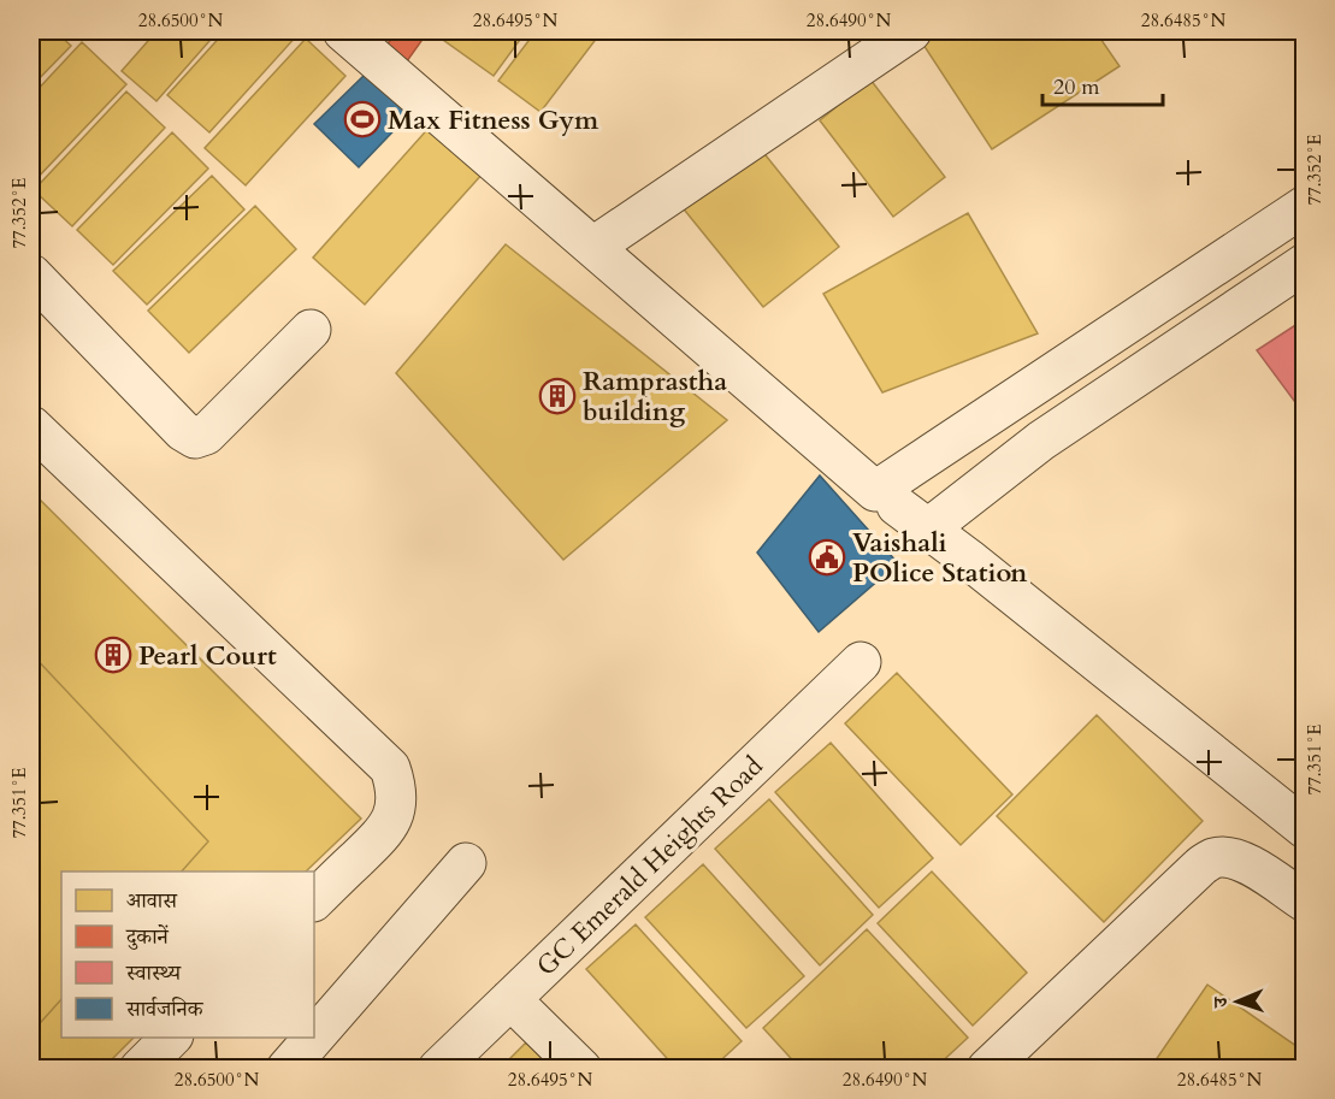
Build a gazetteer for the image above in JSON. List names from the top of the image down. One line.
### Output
{"streets":{"street":["GC Emerald Heights Road"]},"places":{"sports":["Max Fitness Gym"],"building":["Ramprastha building","Pearl Court"],"public building":["Vaishali POlice Station"]},"legend":["आवास","दुकानें","स्वास्थ्य","सार्वजनिक"],"scale_bar":"20 m","north":"left","coordinates":["28.6500°N","28.6495°N","28.6490°N","28.6485°N","77.352°E","77.351°E"]}
